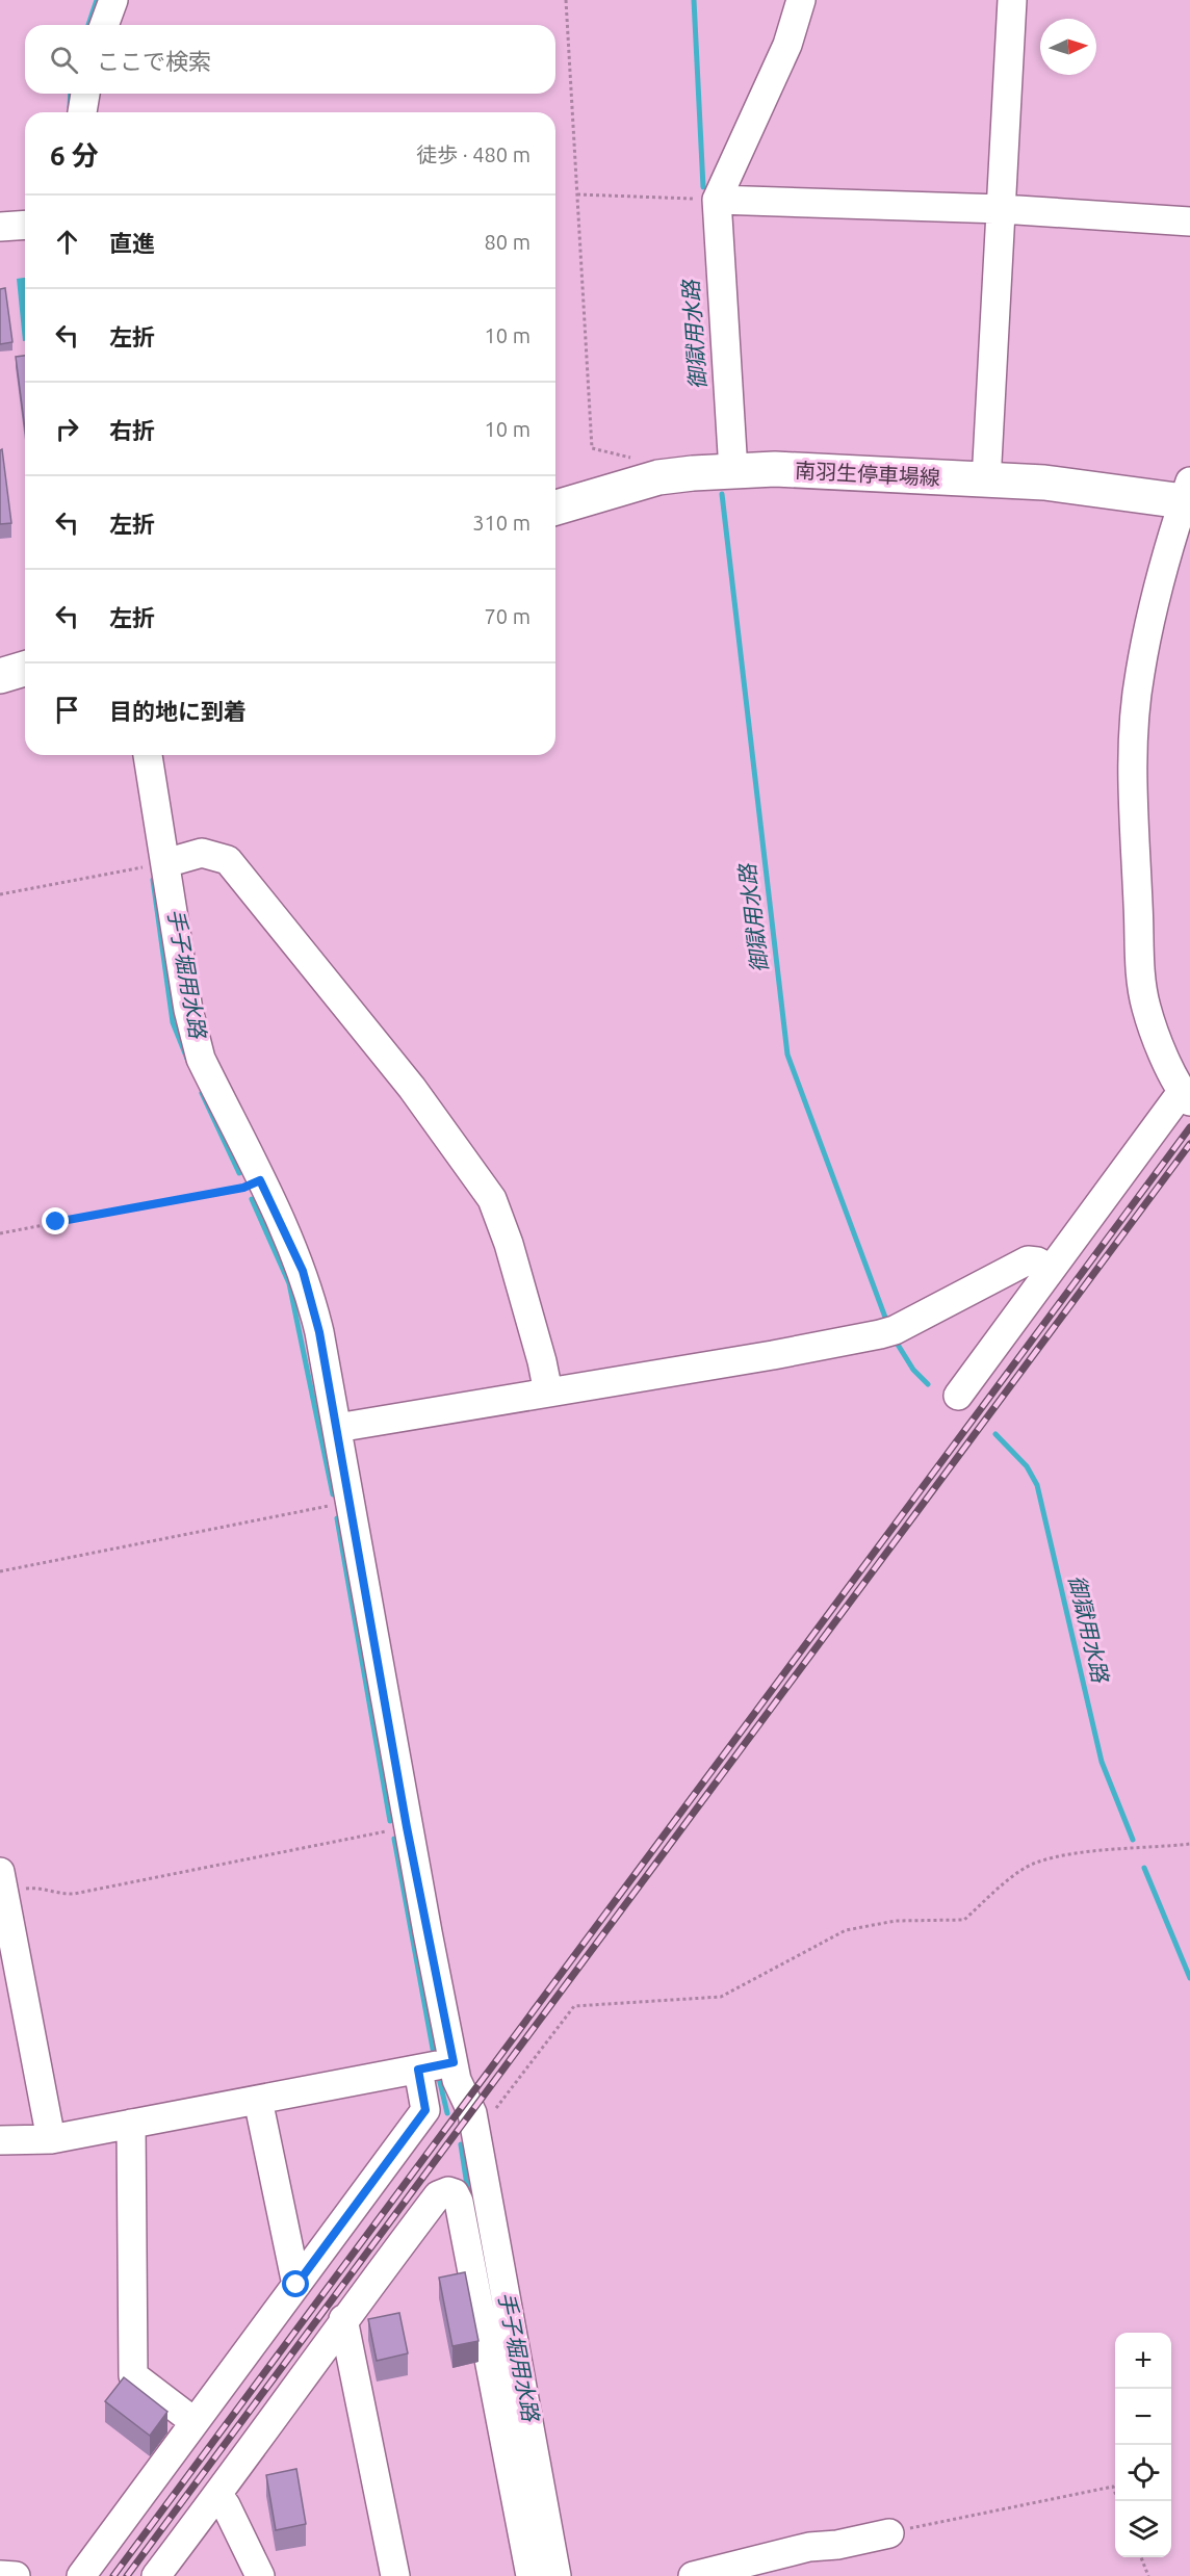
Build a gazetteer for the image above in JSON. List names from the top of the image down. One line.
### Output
{"streets":{"main road":["南羽生停車場線"]},"water":["御獄用水路","手子堀用水路"],"north":"right","page":{"search":"ここで検索","heading":["6 分","徒歩 · 480 m"],"list":[["直進","80 m"],["左折","10 m"],["右折","10 m"],["左折","310 m"],["左折","70 m"],"目的地に到着"],"map_buttons":["+","−"]}}
